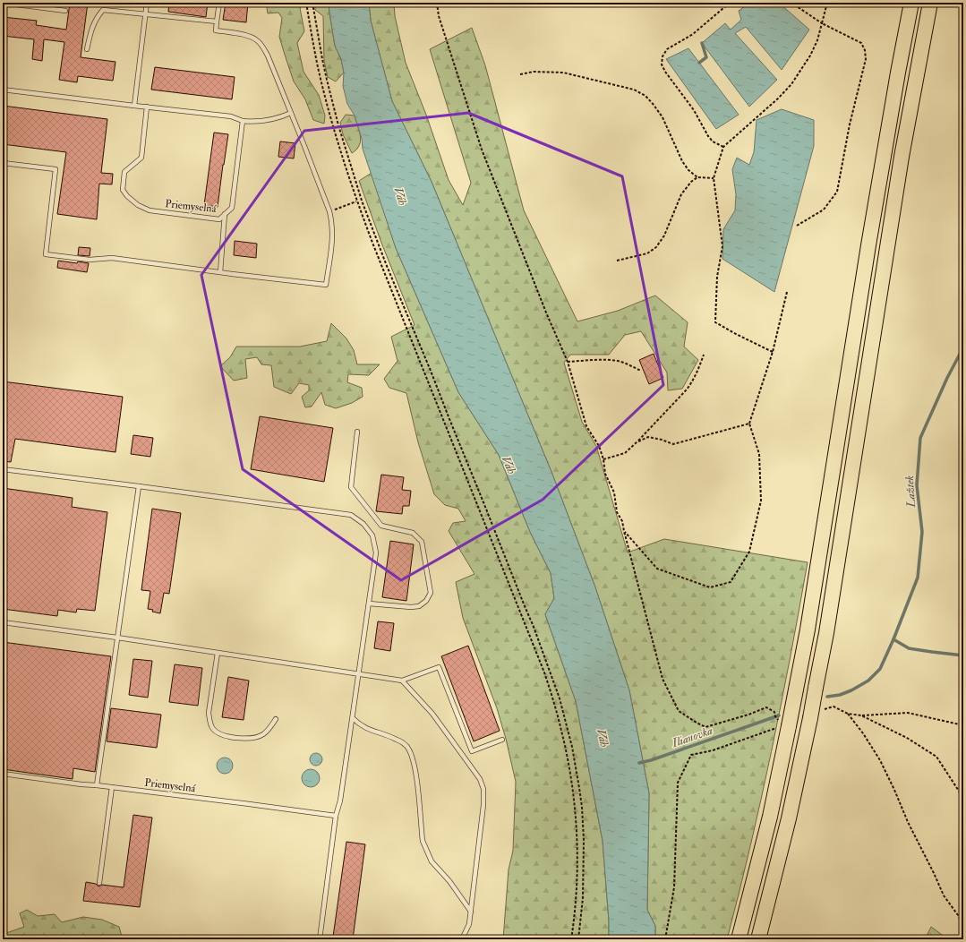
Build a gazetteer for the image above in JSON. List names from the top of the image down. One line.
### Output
{"streets":{"lane":["Priemyselná"]},"water":["Váh","Lažtek","Ilianovka"]}
